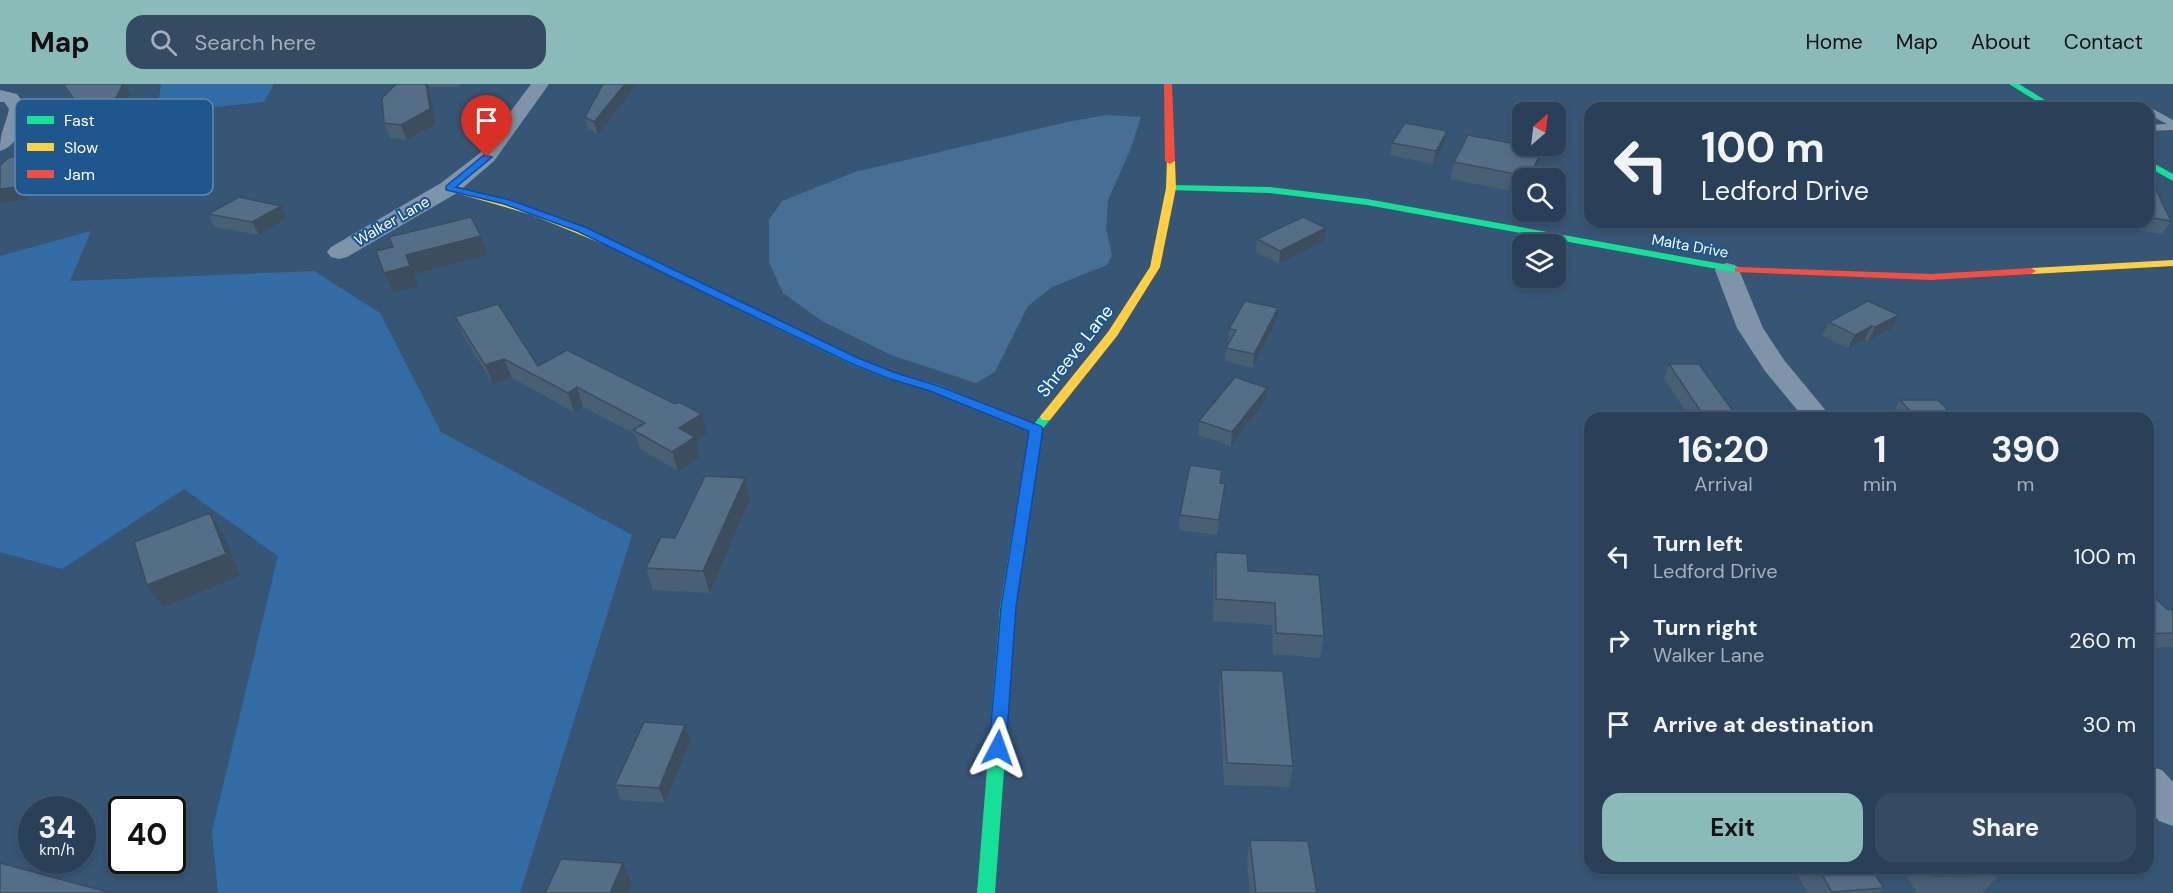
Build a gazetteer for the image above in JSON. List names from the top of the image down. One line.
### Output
{"streets":{"street":["Walker Lane","Malta Drive","Shreeve Lane"]},"crossings":[["Malta Drive","Shreeve Lane"]],"legend":["Fast","Slow","Jam"],"north":"top right","page":{"header":"Map","search":"Search here","nav":["Home","Map","About","Contact"],"turn":["100 m","Ledford Drive"],"eta":["16:20","Arrival","1","min","390","m"],"list":[{"name":"Turn left","note":"Ledford Drive","value":"100 m"},{"name":"Turn right","note":"Walker Lane","value":"260 m"},{"name":"Arrive at destination","value":"30 m"}],"buttons":["Exit","Share"],"speed":"34 km/h","limit":"40"}}
